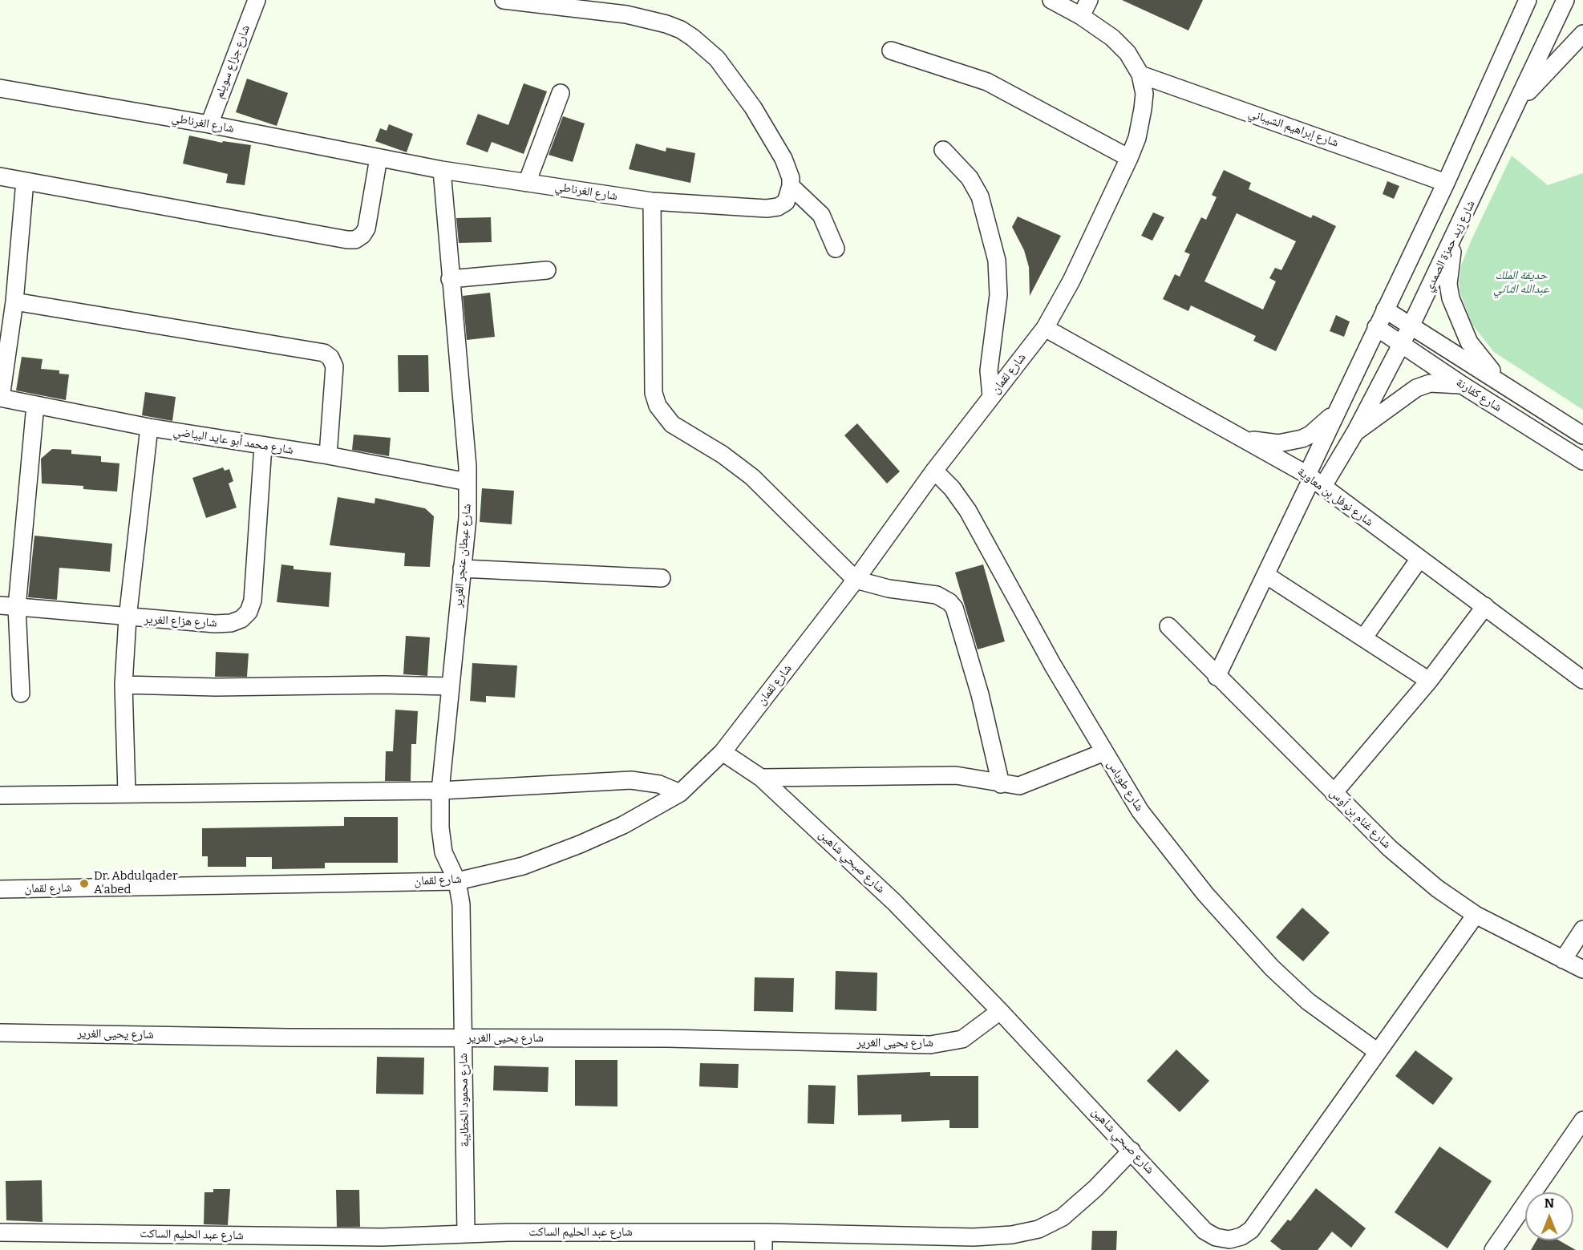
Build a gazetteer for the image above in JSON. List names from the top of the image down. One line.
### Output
{"streets":{"street":["شارع جزاع سويلم","شارع الغرناطي","شارع إبراهيم الشيباني","شارع زيد حمزة الصمدي","شارع لقمان","شارع كفارنة","شارع محمد أبو عايد البياضي","شارع نوفل بن معاوية","شارع عبطان عنجر الغرير","شارع هزاع الغرير","شارع طوباس","شارع غنام بن أوس","شارع صبحي شاهين","شارع يحيى الغرير","شارع محمود الخطايبة","شارع عبد الحليم الساكت"]},"crossings":[["شارع جزاع سويلم","شارع الغرناطي"],["شارع الغرناطي","شارع عبطان عنجر الغرير"],["شارع إبراهيم الشيباني","شارع لقمان"],["شارع زيد حمزة الصمدي","شارع كفارنة"],["شارع زيد حمزة الصمدي","شارع نوفل بن معاوية"],["شارع لقمان","شارع نوفل بن معاوية"],["شارع لقمان","شارع عبطان عنجر الغرير"],["شارع لقمان","شارع طوباس"],["شارع لقمان","شارع صبحي شاهين"],["شارع لقمان","شارع محمود الخطايبة"],["شارع محمد أبو عايد البياضي","شارع عبطان عنجر الغرير"],["شارع محمد أبو عايد البياضي","شارع هزاع الغرير"],["شارع عبطان عنجر الغرير","شارع محمود الخطايبة"],["شارع طوباس","شارع صبحي شاهين"],["شارع غنام بن أوس","شارع صبحي شاهين"],["شارع صبحي شاهين","شارع يحيى الغرير"],["شارع صبحي شاهين","شارع عبد الحليم الساكت"],["شارع يحيى الغرير","شارع محمود الخطايبة"],["شارع محمود الخطايبة","شارع عبد الحليم الساكت"]],"parks":["حديقة الملك عبدالله الثاني"],"places":["Dr. Abdulqader A'abed"],"north":"top"}
